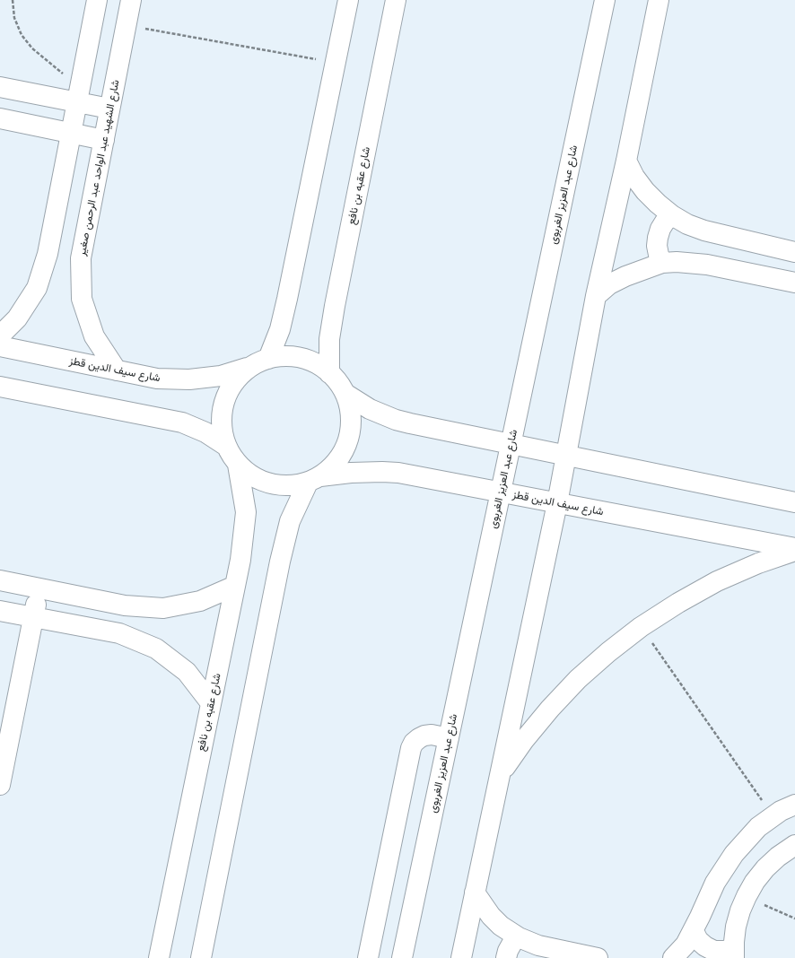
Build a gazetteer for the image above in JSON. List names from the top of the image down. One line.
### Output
{"streets":{"street":["شارع الشهيد عبد الواحد عبد الرحمن صغير","شارع عقبه بن نافع","شارع عبد العزيز الغربوى","شارع سيف الدين قطز"]},"crossings":[["شارع الشهيد عبد الواحد عبد الرحمن صغير","شارع سيف الدين قطز"],["شارع عقبه بن نافع","شارع سيف الدين قطز"],["شارع عبد العزيز الغربوى","شارع سيف الدين قطز"]]}
